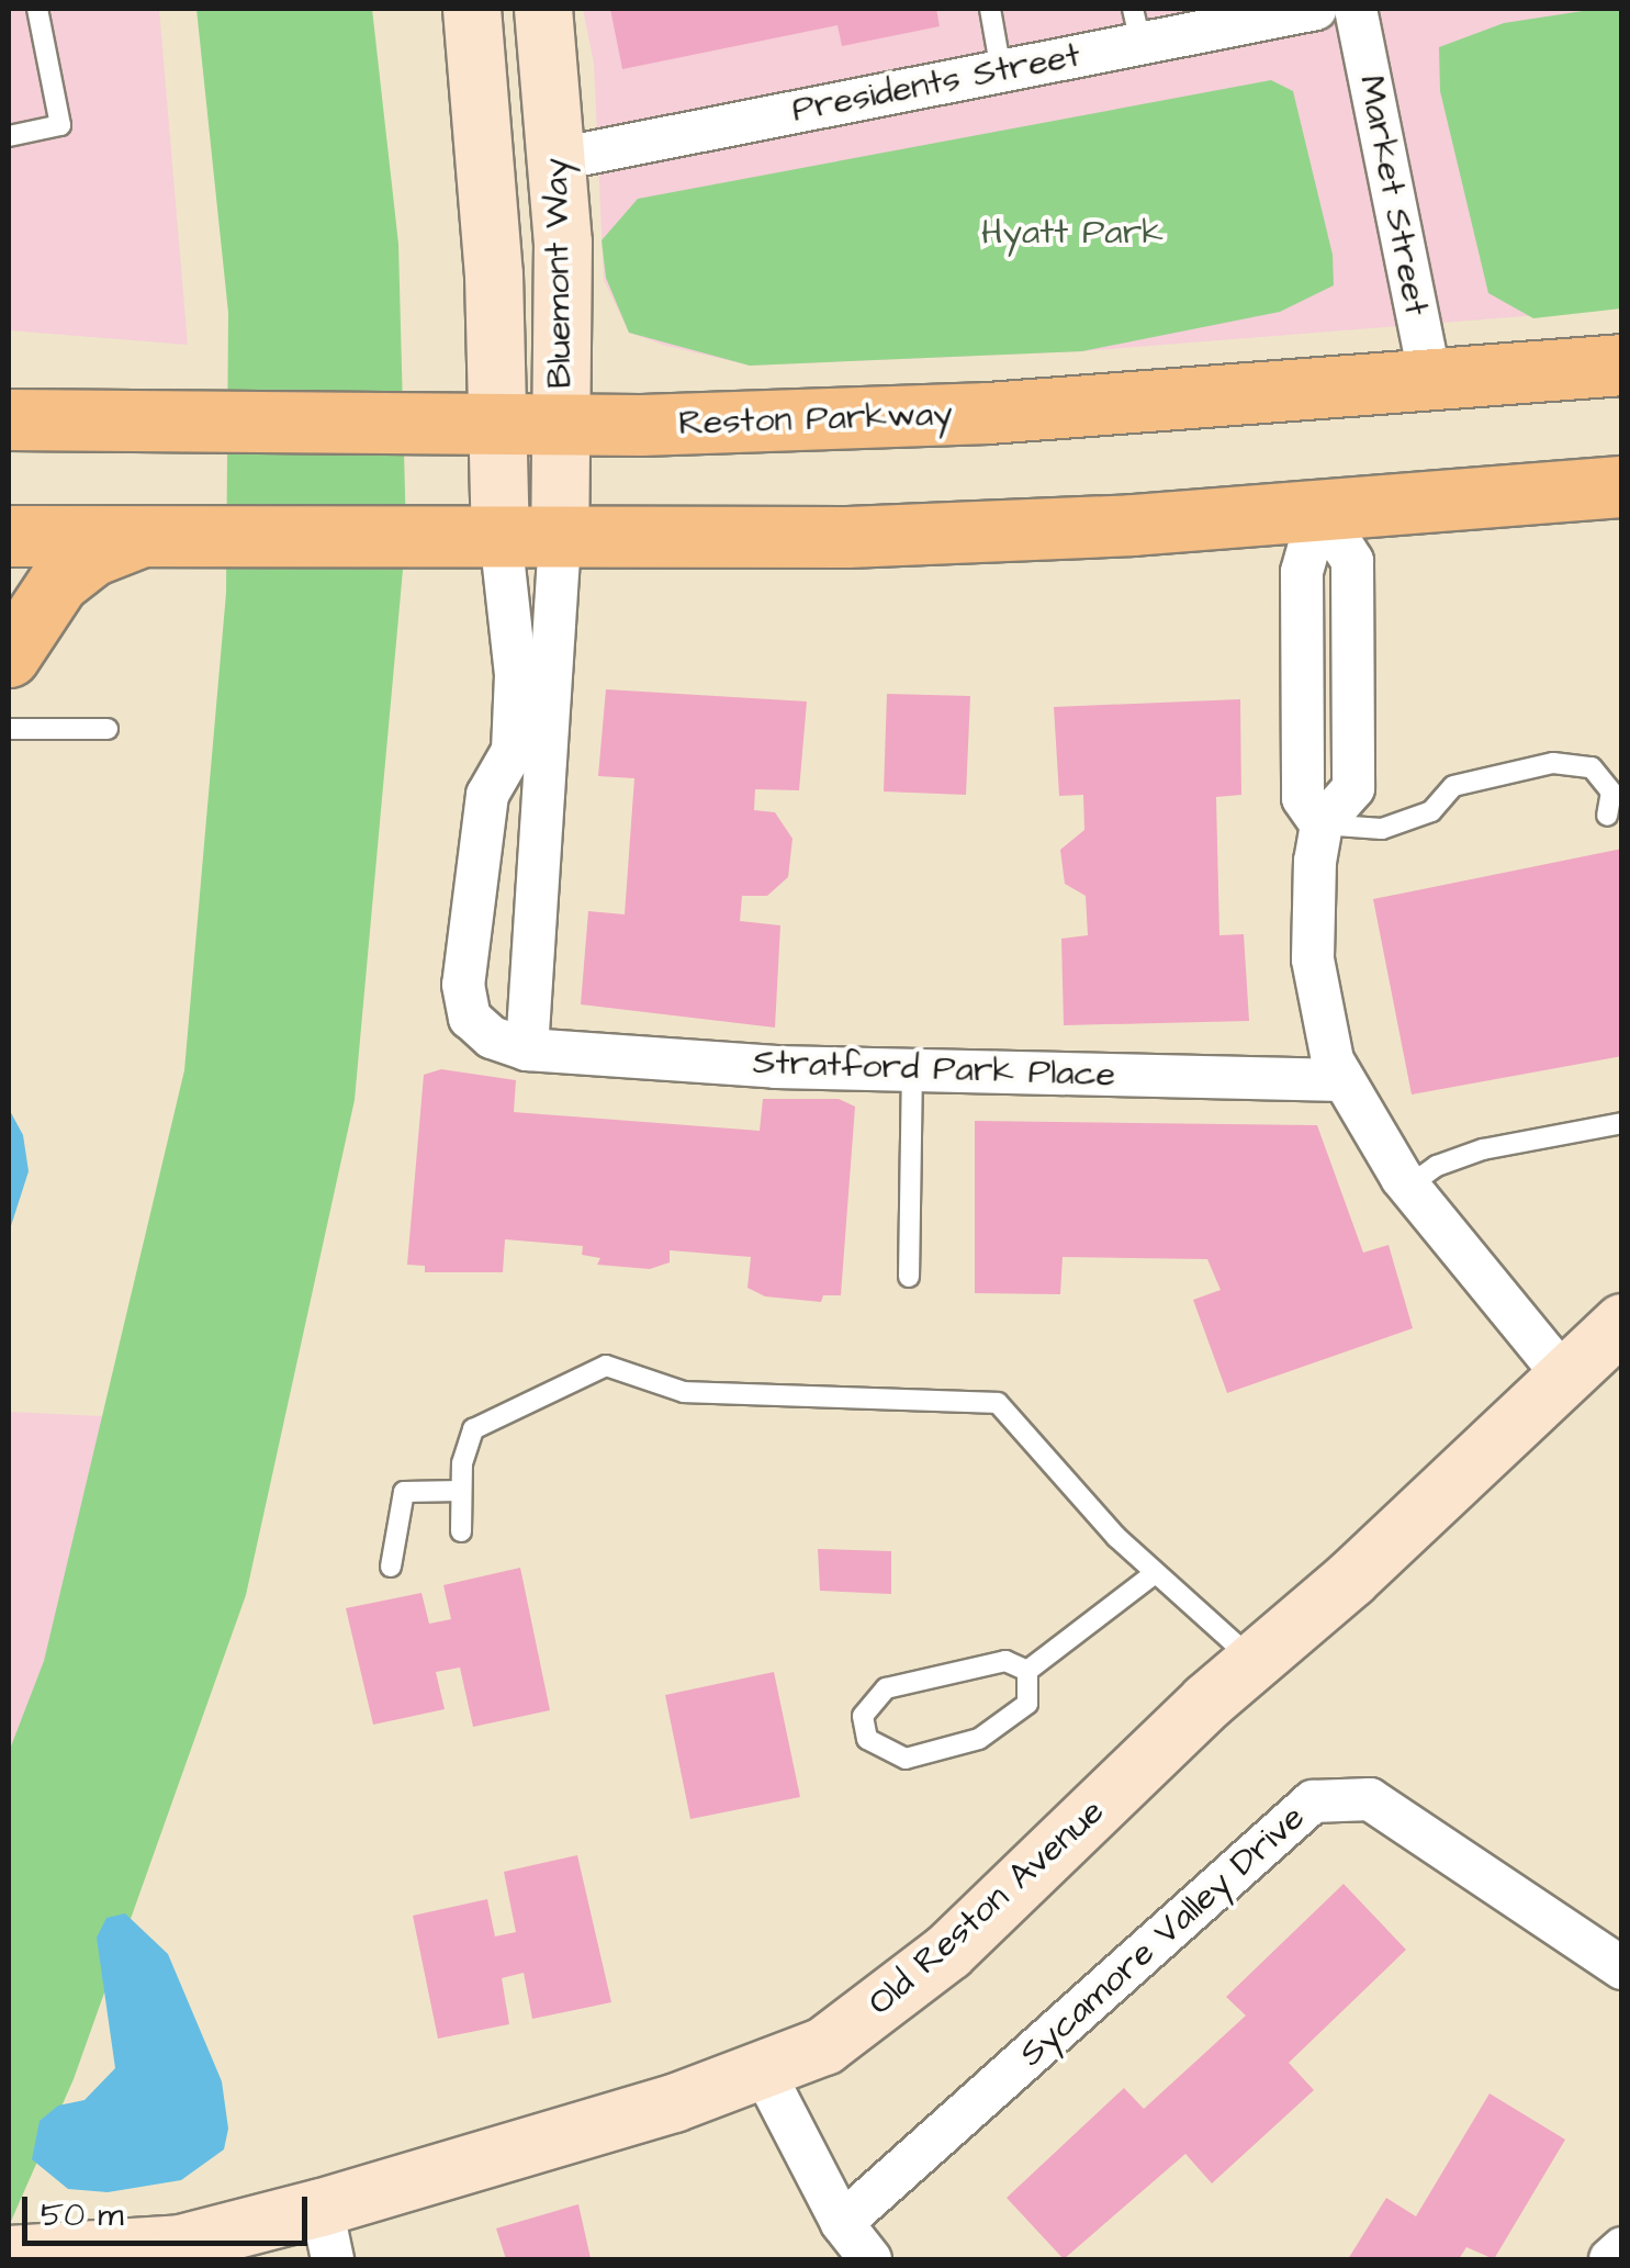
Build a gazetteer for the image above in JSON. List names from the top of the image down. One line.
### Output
{"streets":{"main road":["Reston Parkway"],"street":["Presidents Street","Market Street","Bluemont Way","Stratford Park Place","Old Reston Avenue","Sycamore Valley Drive"]},"crossings":[["Presidents Street","Bluemont Way"],["Market Street","Reston Parkway"],["Bluemont Way","Reston Parkway"],["Bluemont Way","Stratford Park Place"]],"parks":["Hyatt Park"],"scale_bar":"50 m"}
